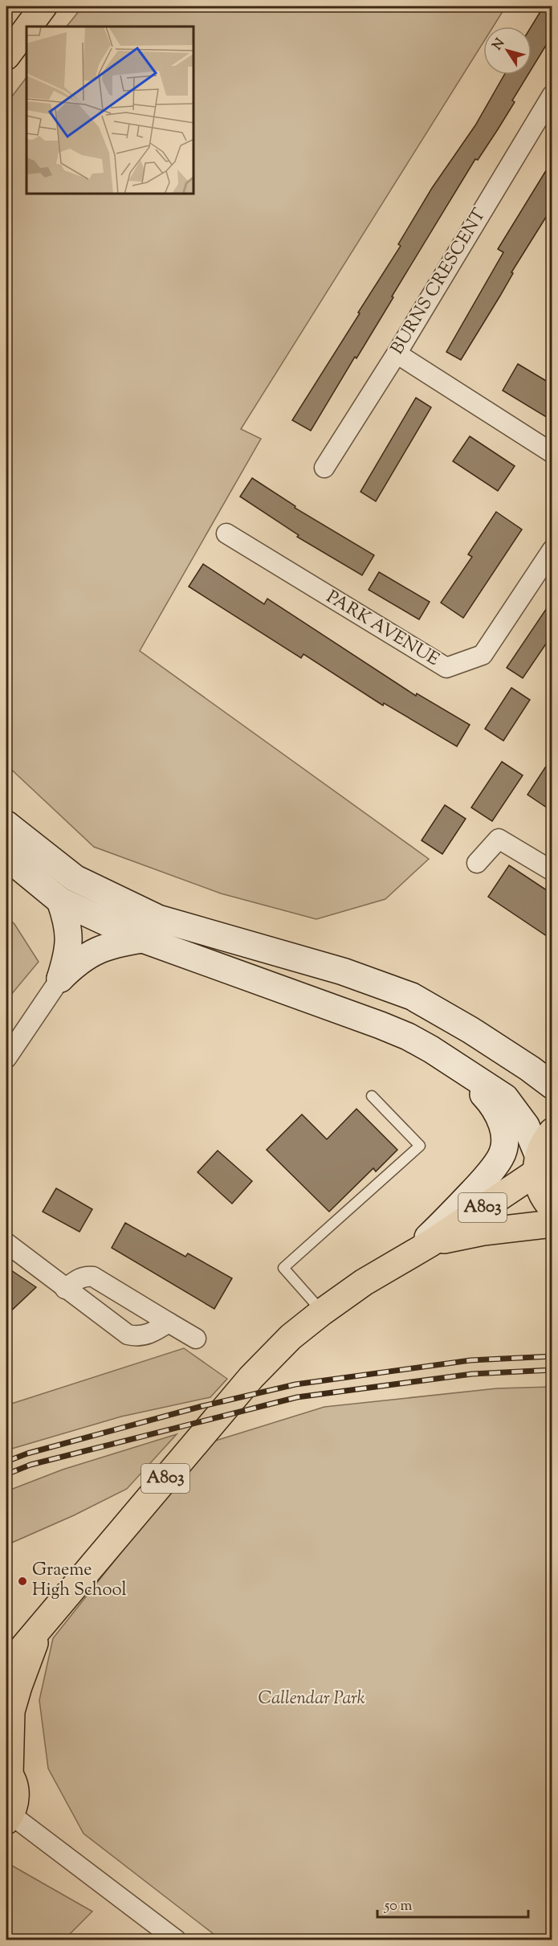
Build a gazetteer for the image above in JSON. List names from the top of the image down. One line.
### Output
{"streets":{"main road":["A803"],"street":["BURNS CRESCENT","PARK AVENUE"]},"parks":["Callendar Park"],"places":["Graeme High School"],"scale_bar":"50 m","north":"top left"}
